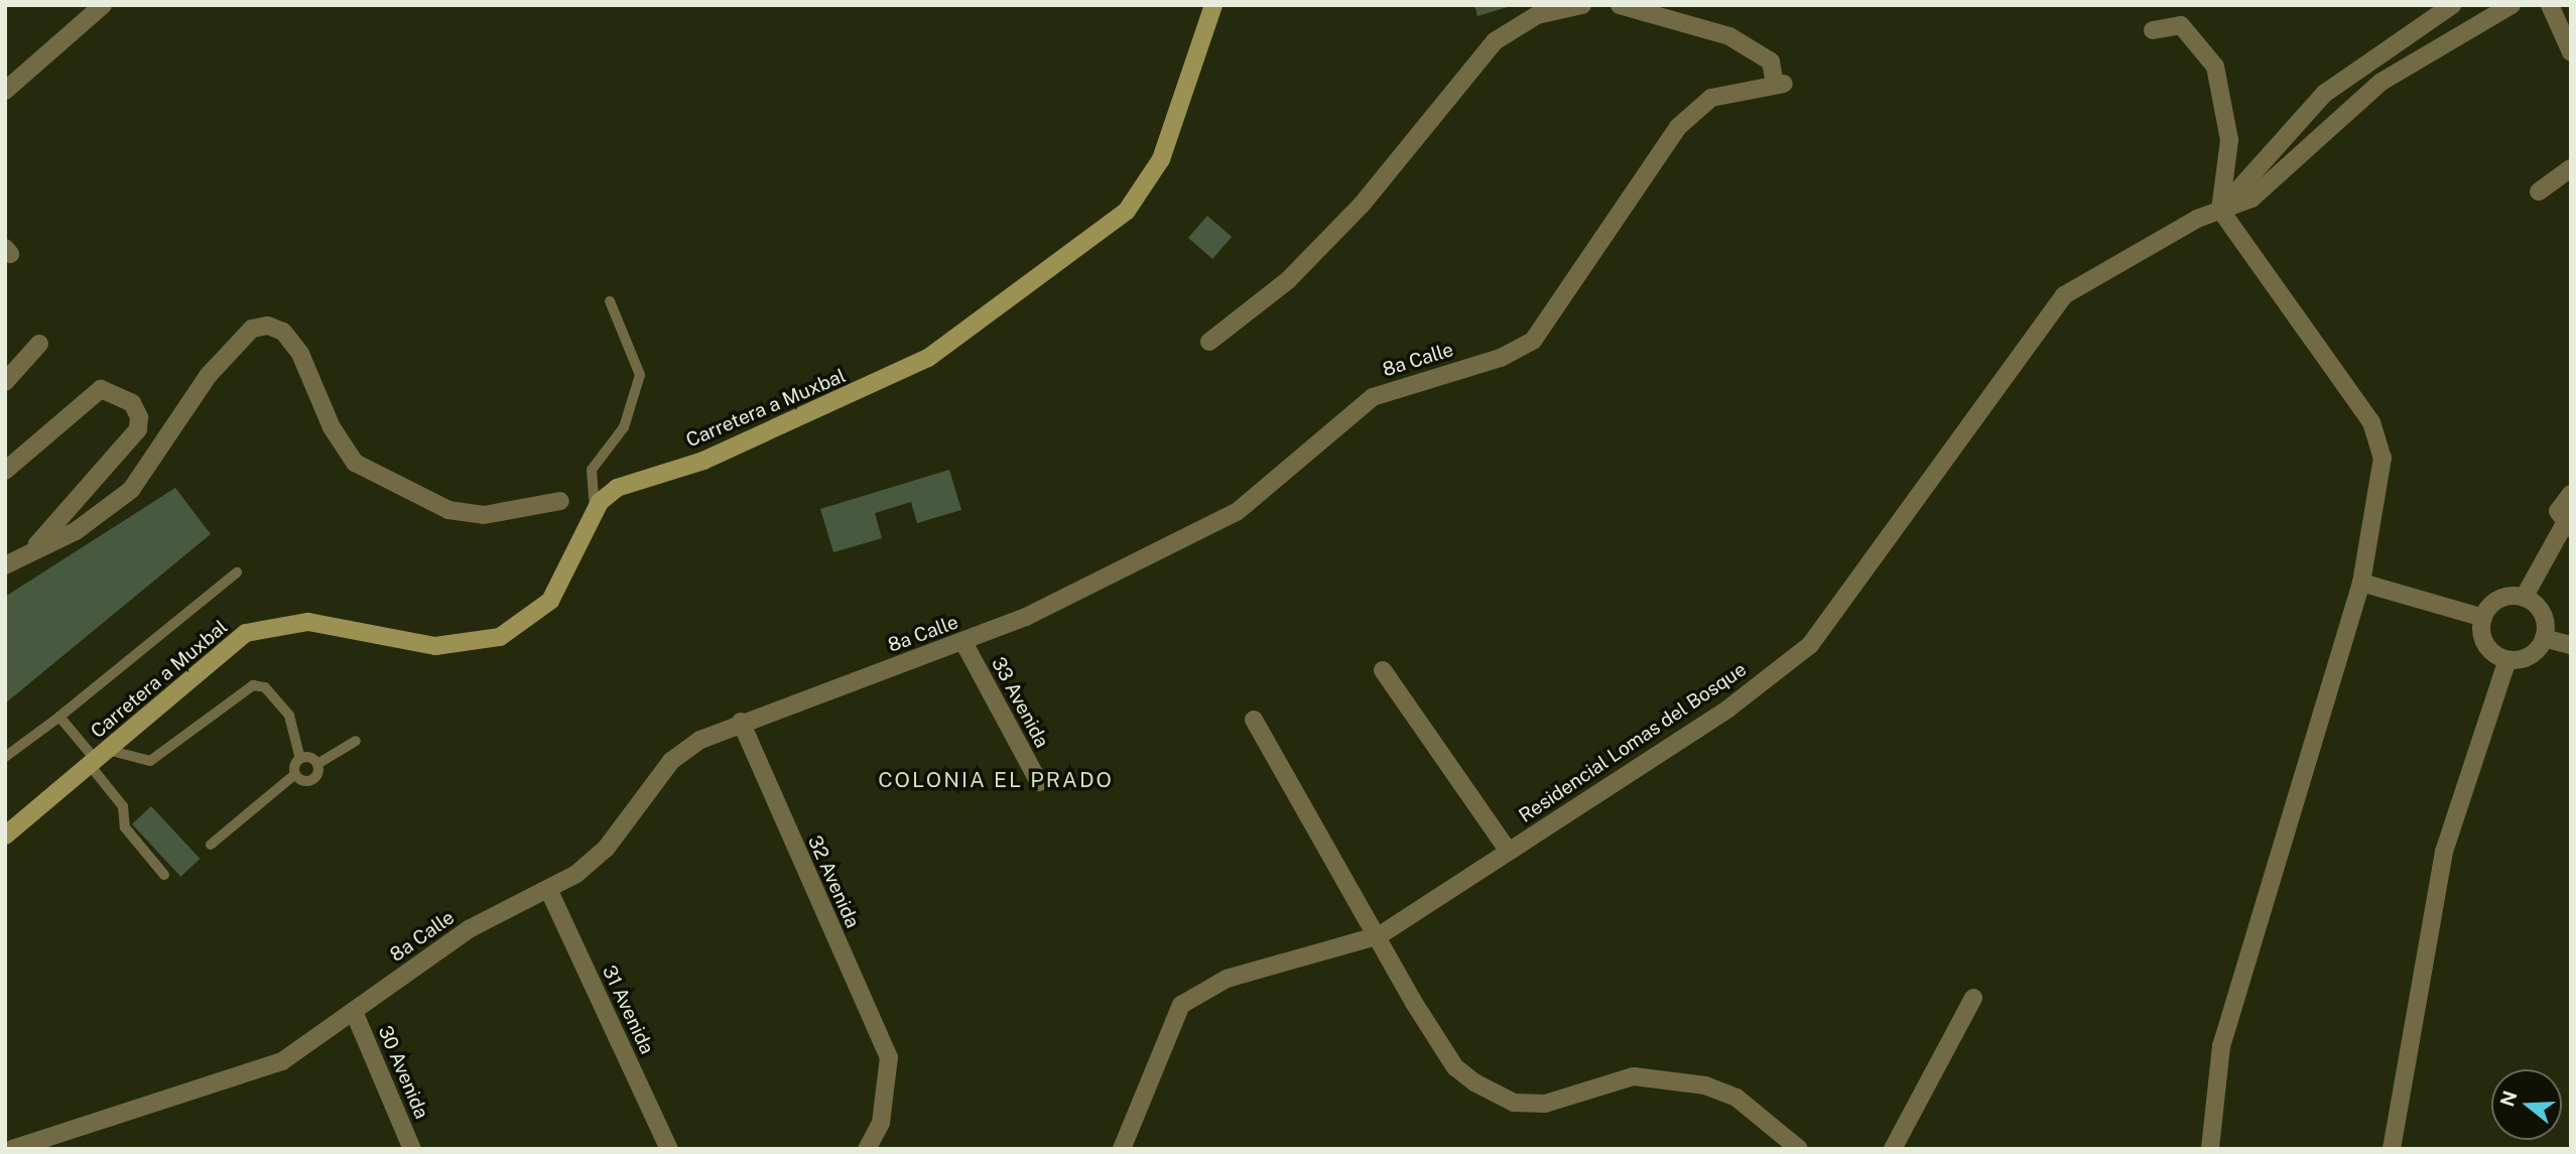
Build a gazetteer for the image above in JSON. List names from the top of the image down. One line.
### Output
{"streets":{"main road":["Carretera a Muxbal"],"street":["8a Calle","33 Avenida","Residencial Lomas del Bosque","32 Avenida","31 Avenida","30 Avenida"]},"crossings":[["8a Calle","33 Avenida"],["8a Calle","32 Avenida"],["8a Calle","31 Avenida"],["8a Calle","30 Avenida"]],"districts":["COLONIA EL PRADO"],"north":"left"}
